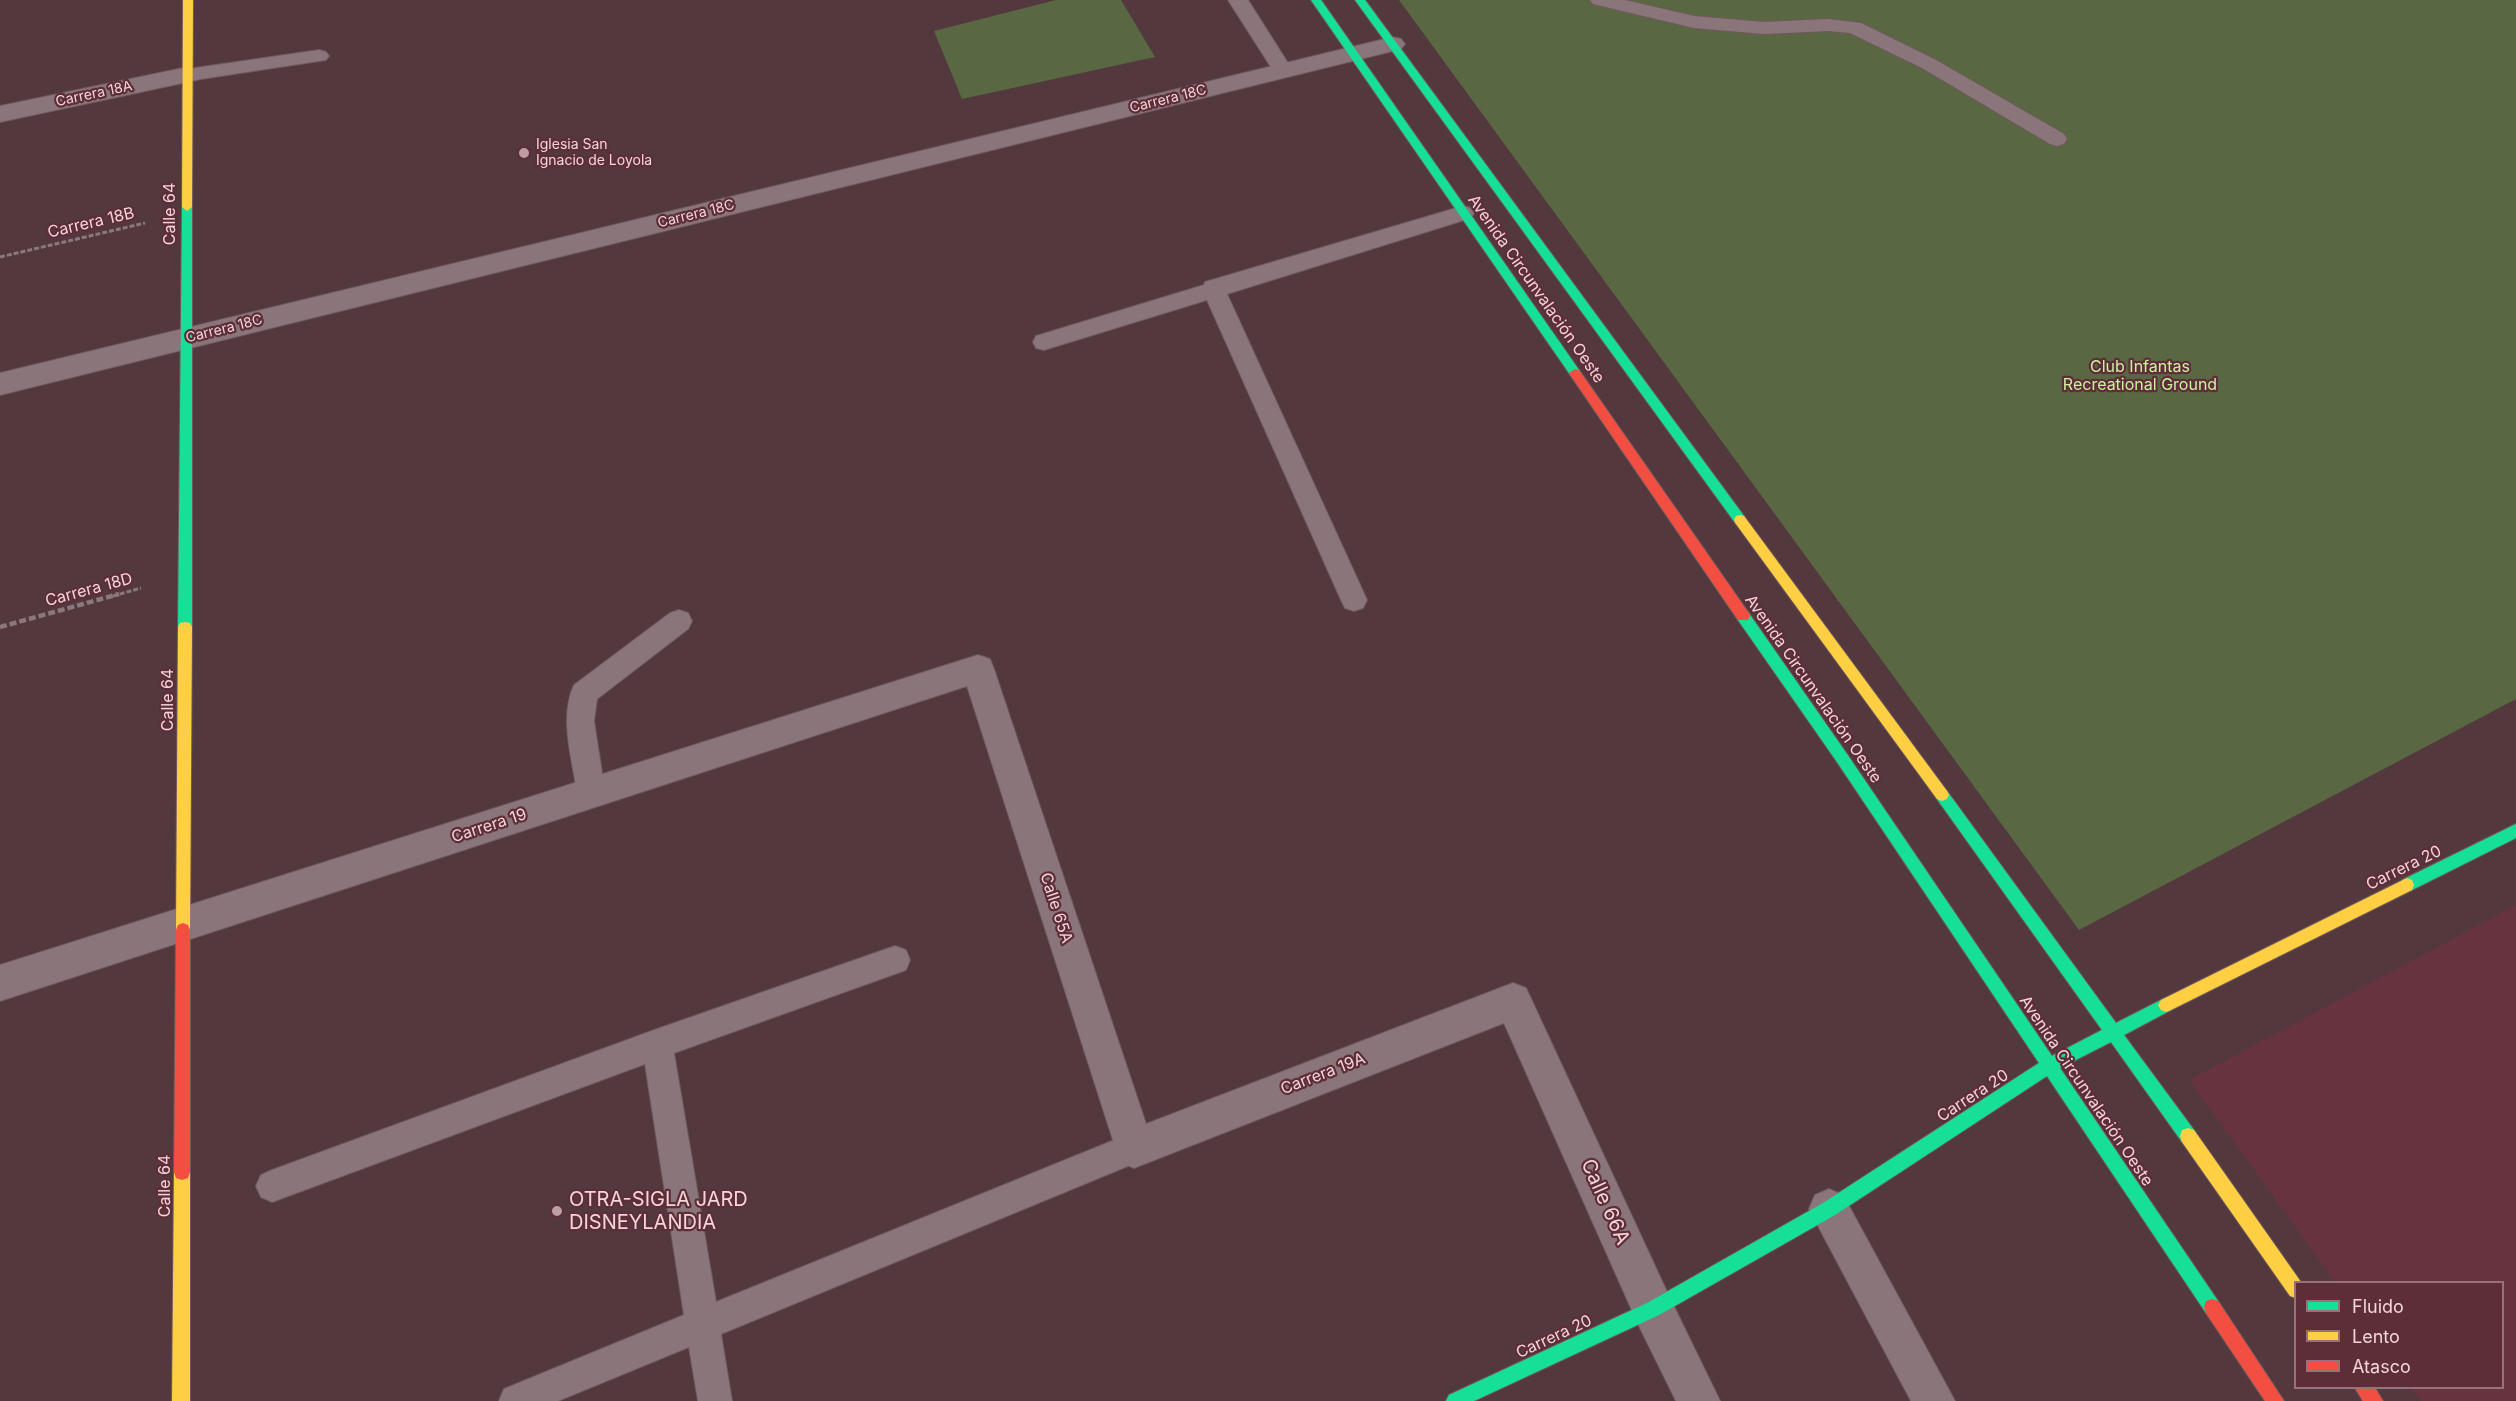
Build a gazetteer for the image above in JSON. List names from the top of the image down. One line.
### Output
{"streets":{"main road":["Calle 64","Avenida Circunvalación Oeste","Carrera 20"],"street":["Carrera 18A","Carrera 18C","Carrera 19","Calle 65A","Carrera 19A","Calle 66A"],"path":["Carrera 18B","Carrera 18D"]},"crossings":[["Carrera 18A","Calle 64"],["Carrera 18C","Calle 64"],["Carrera 18C","Avenida Circunvalación Oeste"],["Calle 64","Carrera 18B"],["Calle 64","Carrera 18D"],["Calle 64","Carrera 19"],["Avenida Circunvalación Oeste","Carrera 20"],["Carrera 19","Calle 65A"],["Carrera 20","Calle 66A"],["Calle 65A","Carrera 19A"],["Carrera 19A","Calle 66A"]],"parks":["Club Infantas Recreational Ground"],"places":["Iglesia San Ignacio de Loyola","OTRA-SIGLA JARD DISNEYLANDIA"],"legend":["Fluido","Lento","Atasco"]}
